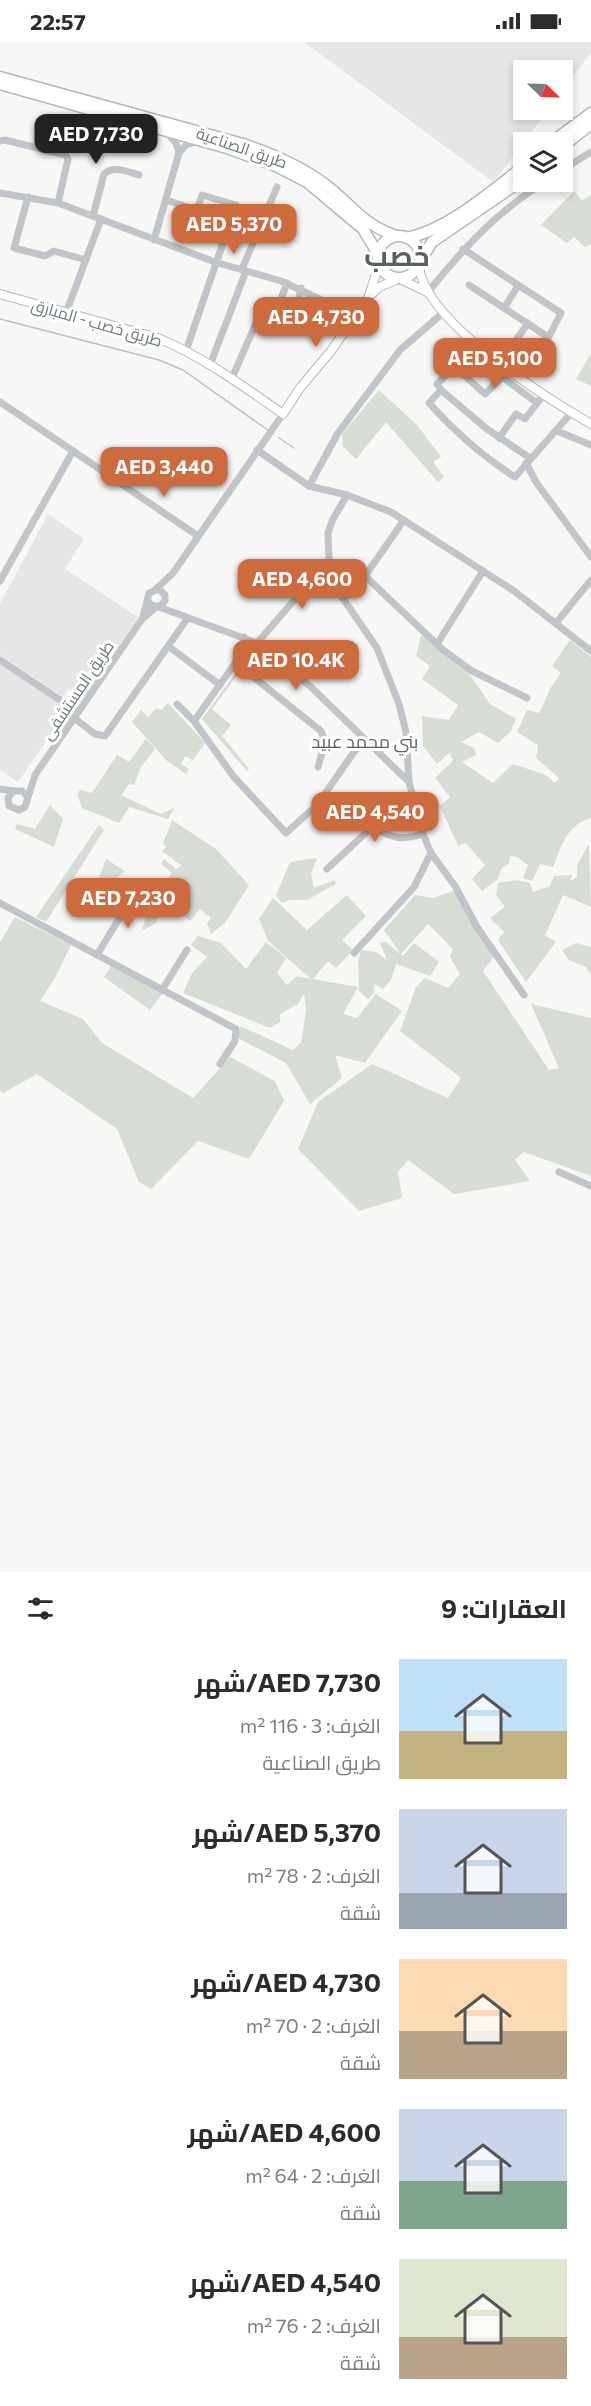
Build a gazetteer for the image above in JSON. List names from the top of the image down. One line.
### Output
{"streets":{"highway":["طريق الصناعية"],"main road":["طريق خصب - المبارق"],"street":["طريق المستشفى"]},"districts":["خصب","بني محمد عبيد"],"north":"bottom right","page":{"status":"22:57","price":["AED 7,730","AED 5,370","AED 4,730","AED 5,100","AED 3,440","AED 4,600","AED 10.4K","AED 4,540","AED 7,230"],"heading":"العقارات: 9","list":[{"name":"AED 7,730/شهر","note":"الغرف: 3 · 116 m² · طريق الصناعية"},{"name":"AED 5,370/شهر","note":"الغرف: 2 · 78 m² · شقة"},{"name":"AED 4,730/شهر","note":"الغرف: 2 · 70 m² · شقة"},{"name":"AED 4,600/شهر","note":"الغرف: 2 · 64 m² · شقة"},{"name":"AED 4,540/شهر","note":"الغرف: 2 · 76 m² · شقة"}]}}
